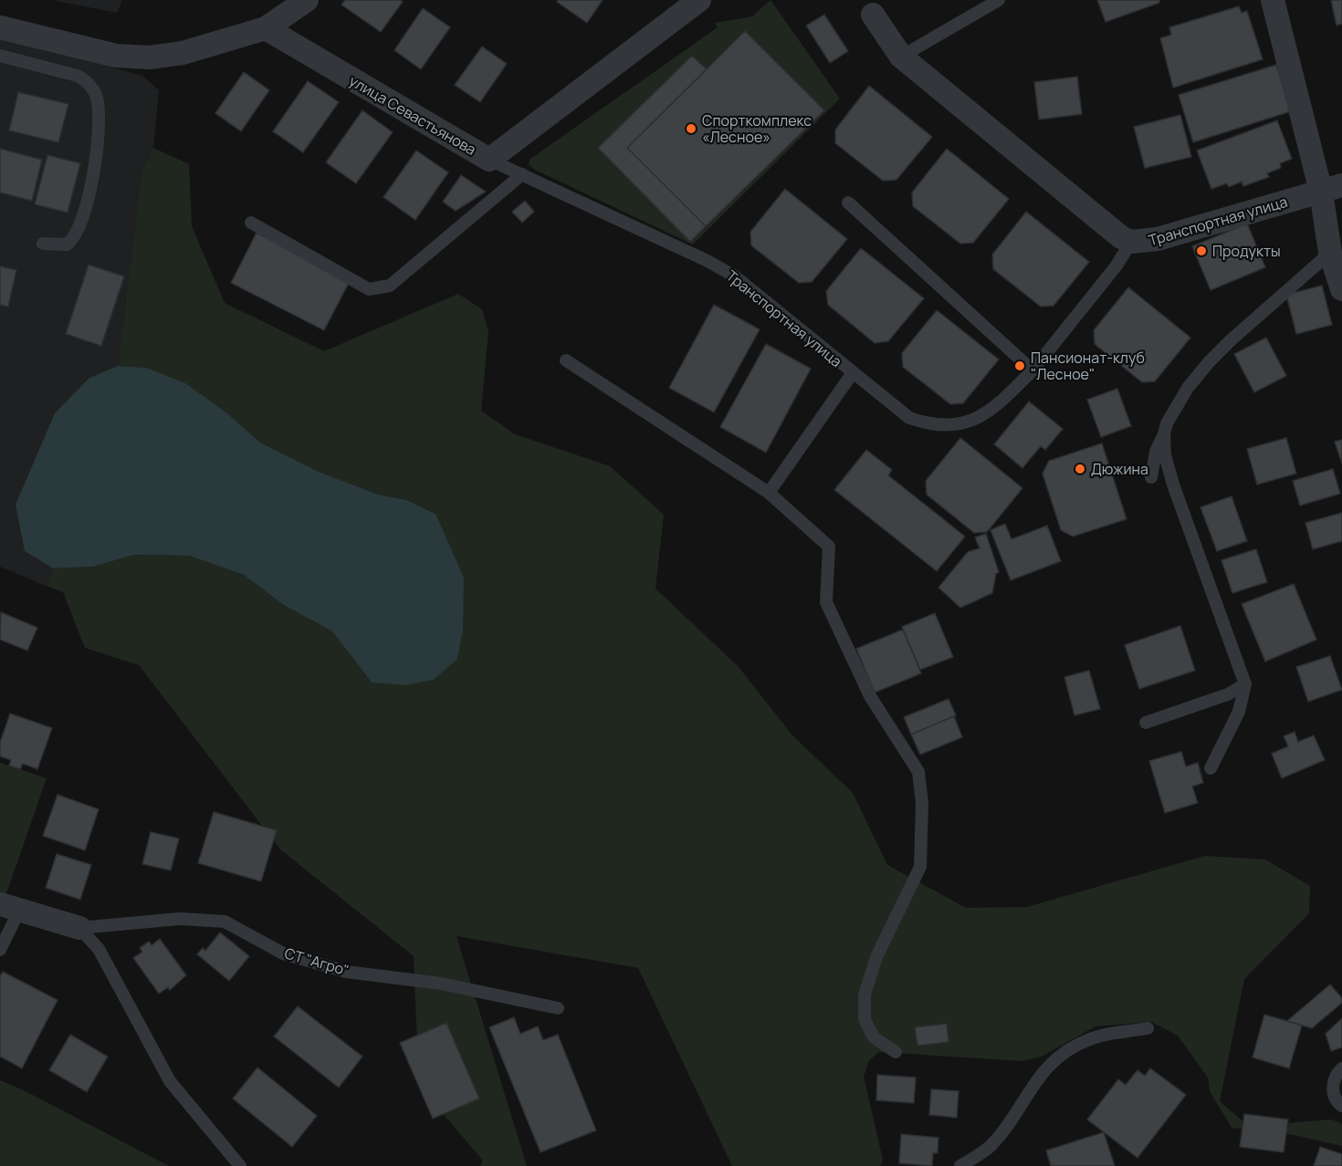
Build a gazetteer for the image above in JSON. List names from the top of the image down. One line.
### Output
{"streets":{"street":["улица Севастьянова","Транспортная улица"],"lane":["СТ \"Агро\""]},"crossings":[["улица Севастьянова","Транспортная улица"]],"places":["Спорткомплекс «Лесное»","Продукты","Пансионат-клуб \"Лесное\"","Дюжина"]}
